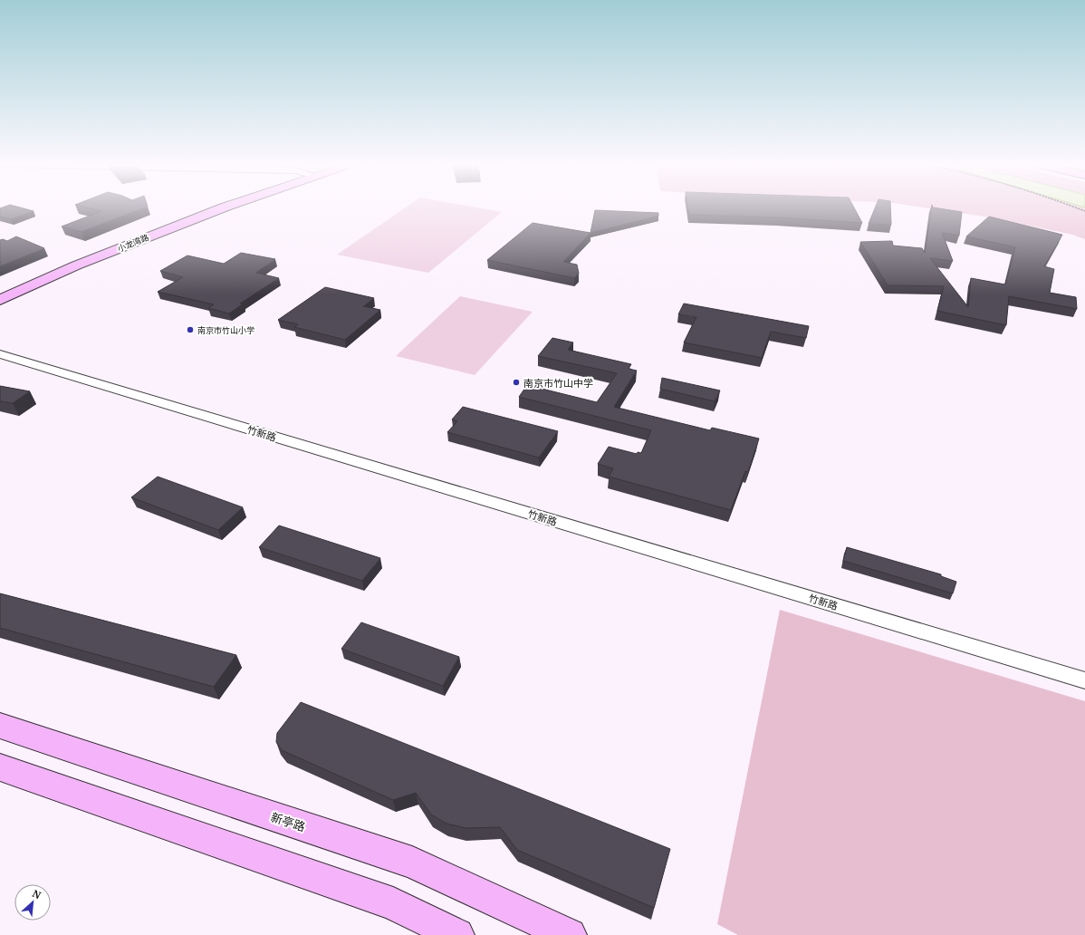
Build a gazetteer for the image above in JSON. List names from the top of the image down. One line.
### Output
{"streets":{"main road":["小龙湾路","新亭路"],"street":["竹新路"]},"places":["南京市竹山小学","南京市竹山中学"],"north":"top right"}
